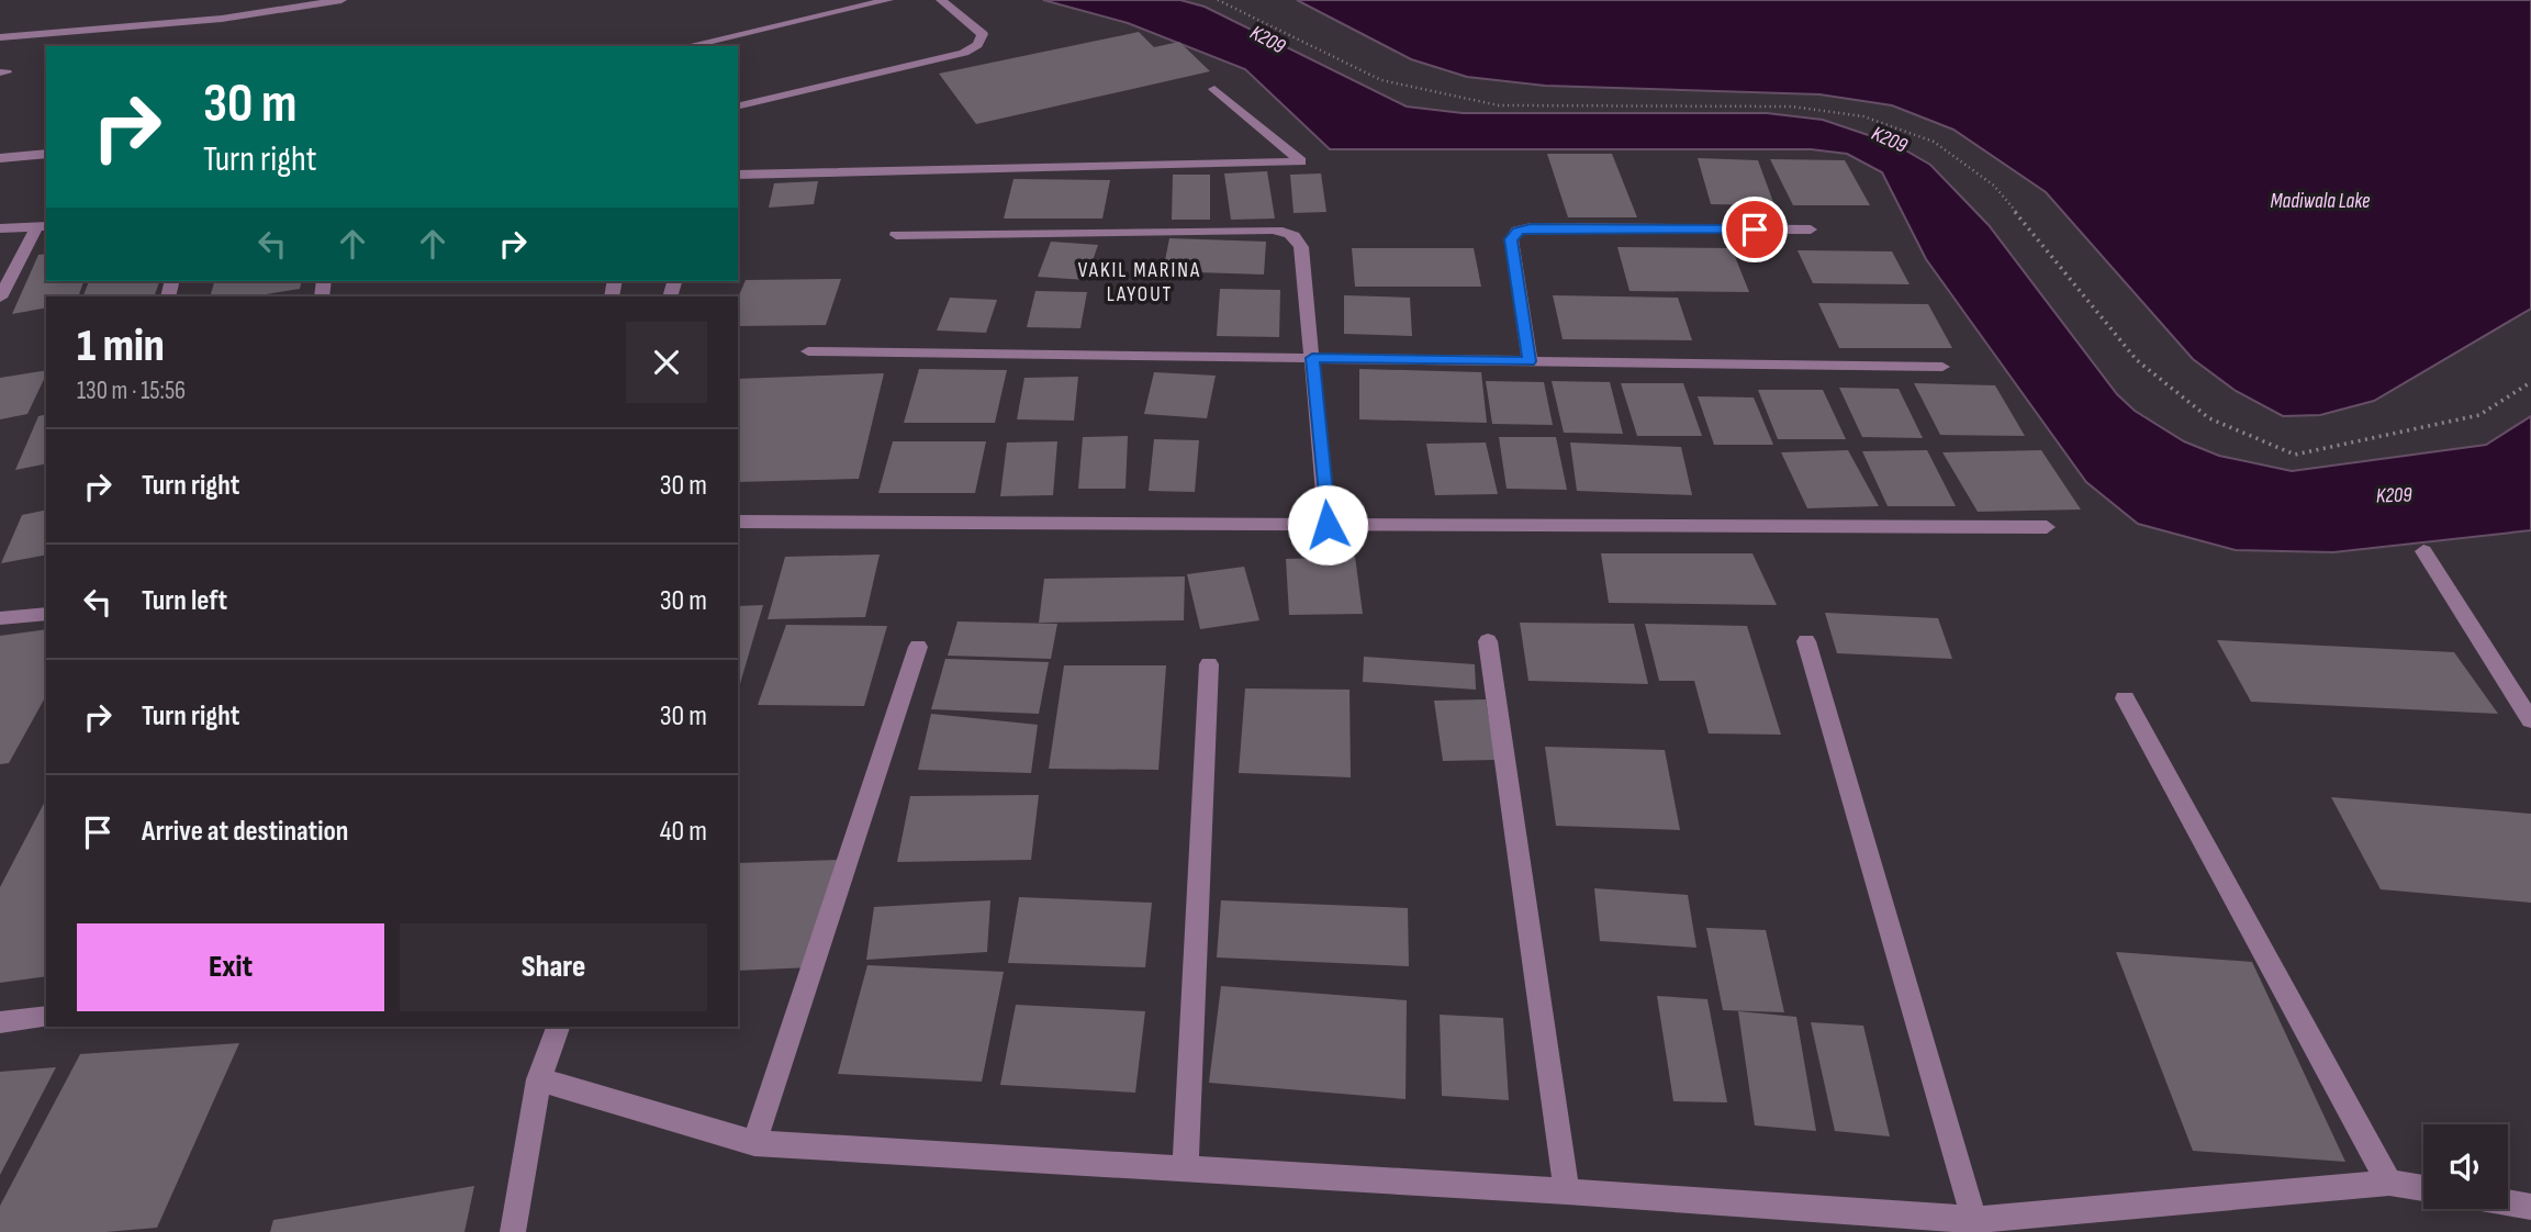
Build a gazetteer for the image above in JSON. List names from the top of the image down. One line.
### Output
{"districts":["VAKIL MARINA LAYOUT"],"water":["K209","Madiwala Lake"],"page":{"turn":["30 m","Turn right"],"heading":["1 min","130 m · 15:56"],"list":[{"name":"Turn right","value":"30 m"},{"name":"Turn left","value":"30 m"},{"name":"Turn right","value":"30 m"},{"name":"Arrive at destination","value":"40 m"}],"buttons":["Exit","Share"]}}
